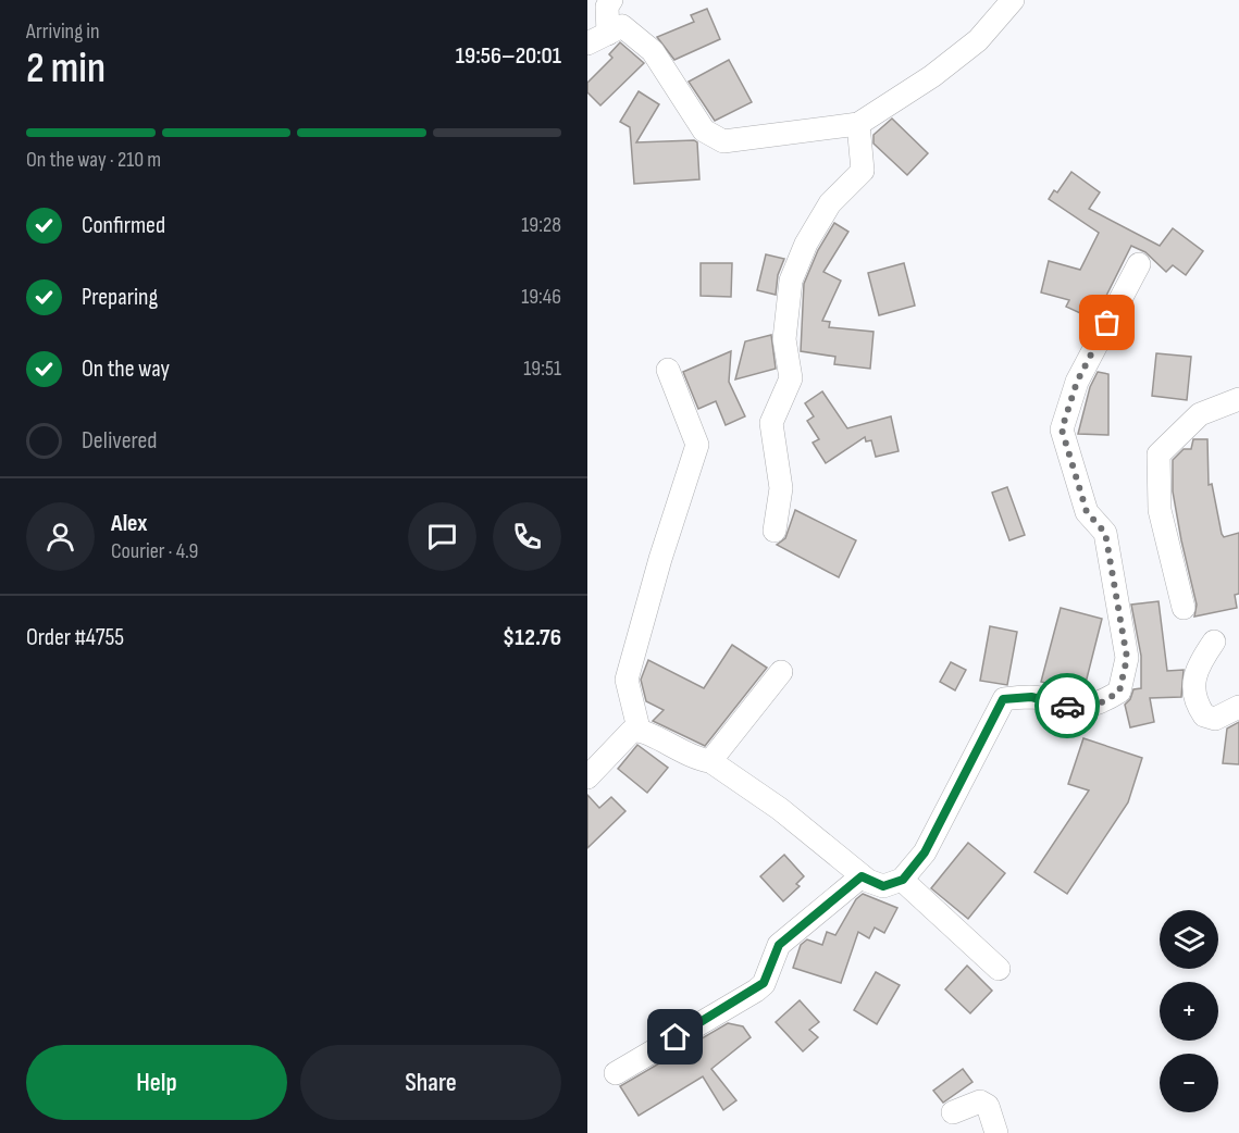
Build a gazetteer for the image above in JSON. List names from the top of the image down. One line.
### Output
{"page":{"heading":["2 min","Arriving in","19:56–20:01"],"panel":["Alex","Courier · 4.9","Order #4755","$12.76"],"bar":"On the way · 210 m","list":[["Confirmed","19:28"],["Preparing","19:46"],["On the way","19:51"],"Delivered"],"map_buttons":["+","−"],"buttons":["Help","Share"]}}
